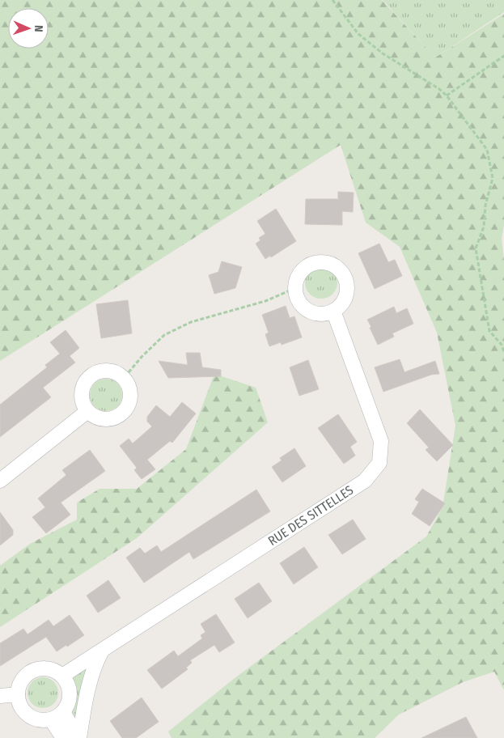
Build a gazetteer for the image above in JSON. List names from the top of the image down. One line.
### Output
{"streets":{"street":["RUE DES SITTELLES"]},"north":"right"}
